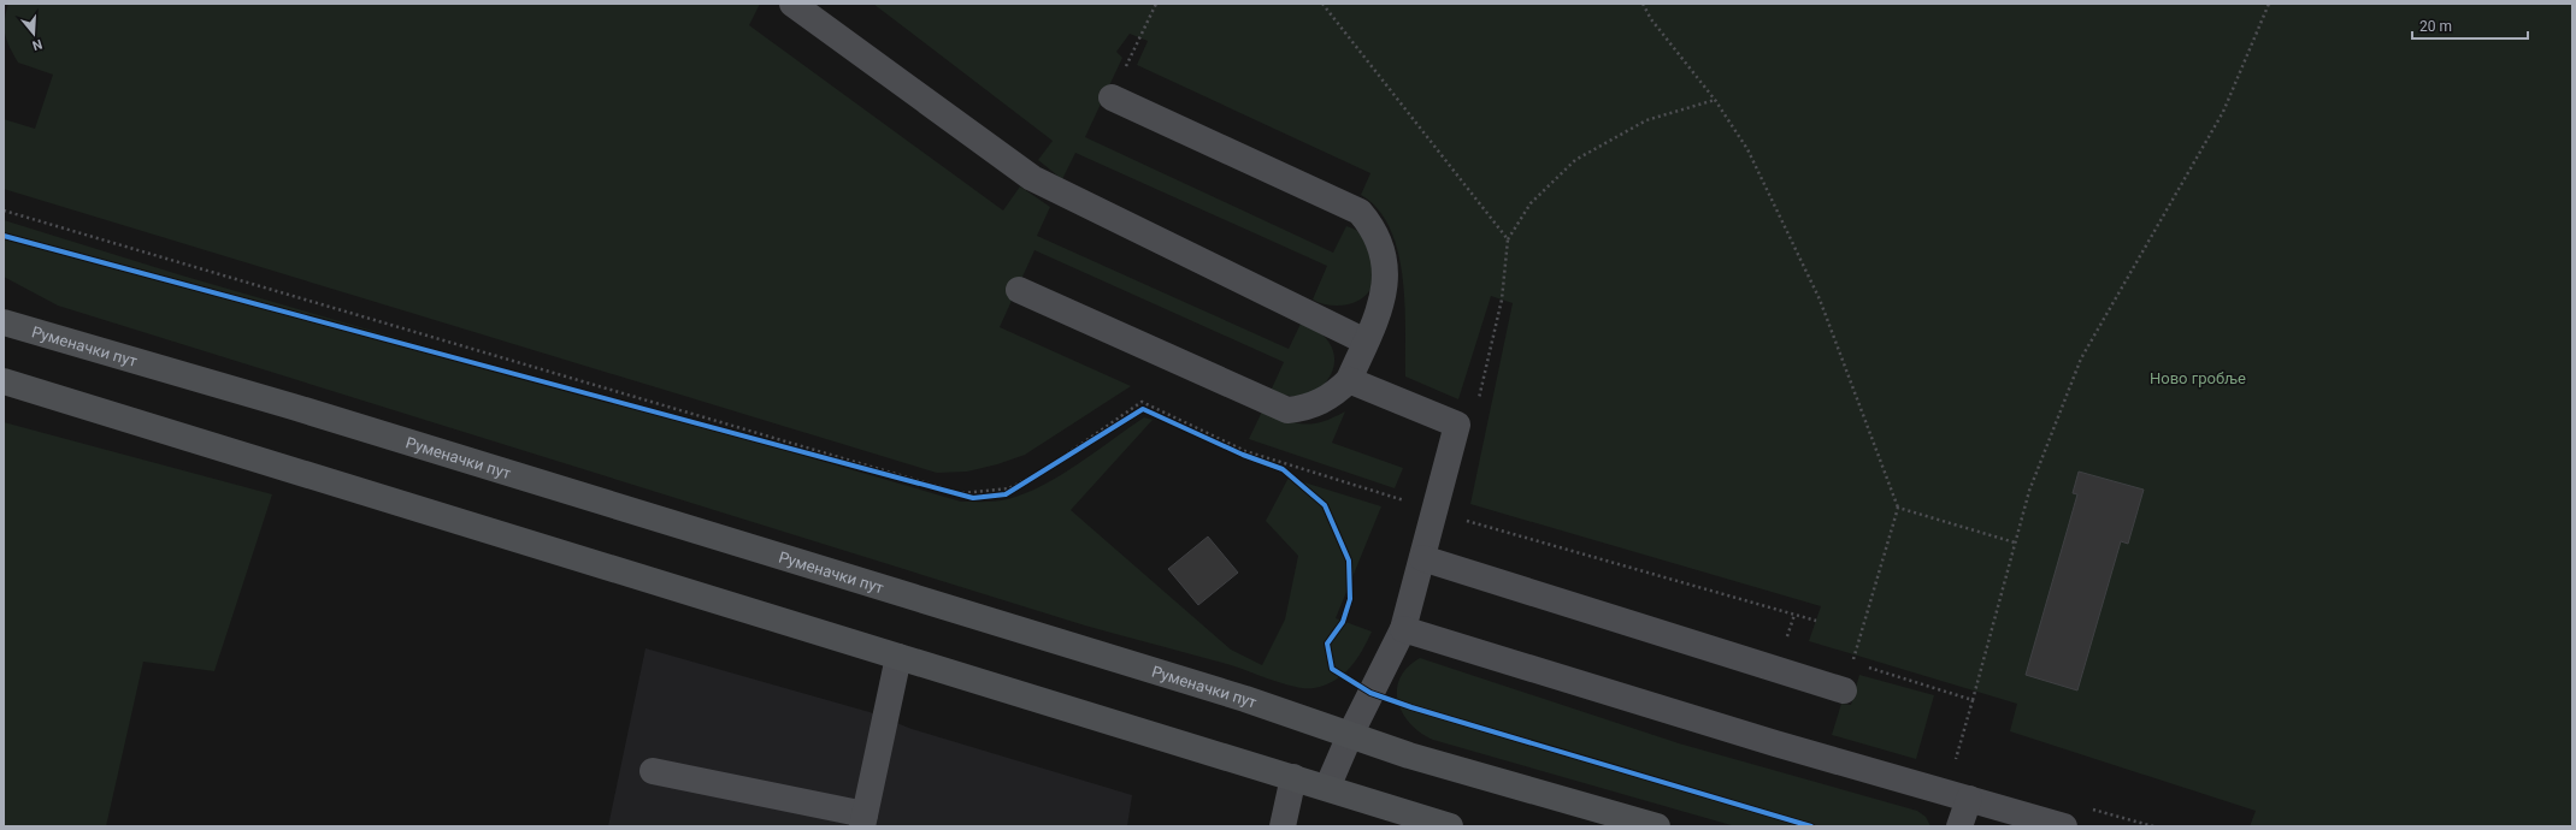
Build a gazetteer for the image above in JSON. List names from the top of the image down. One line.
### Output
{"streets":{"main road":["Руменачки пут"]},"parks":["Ново гробље"],"scale_bar":"20 m","north":"bottom"}
